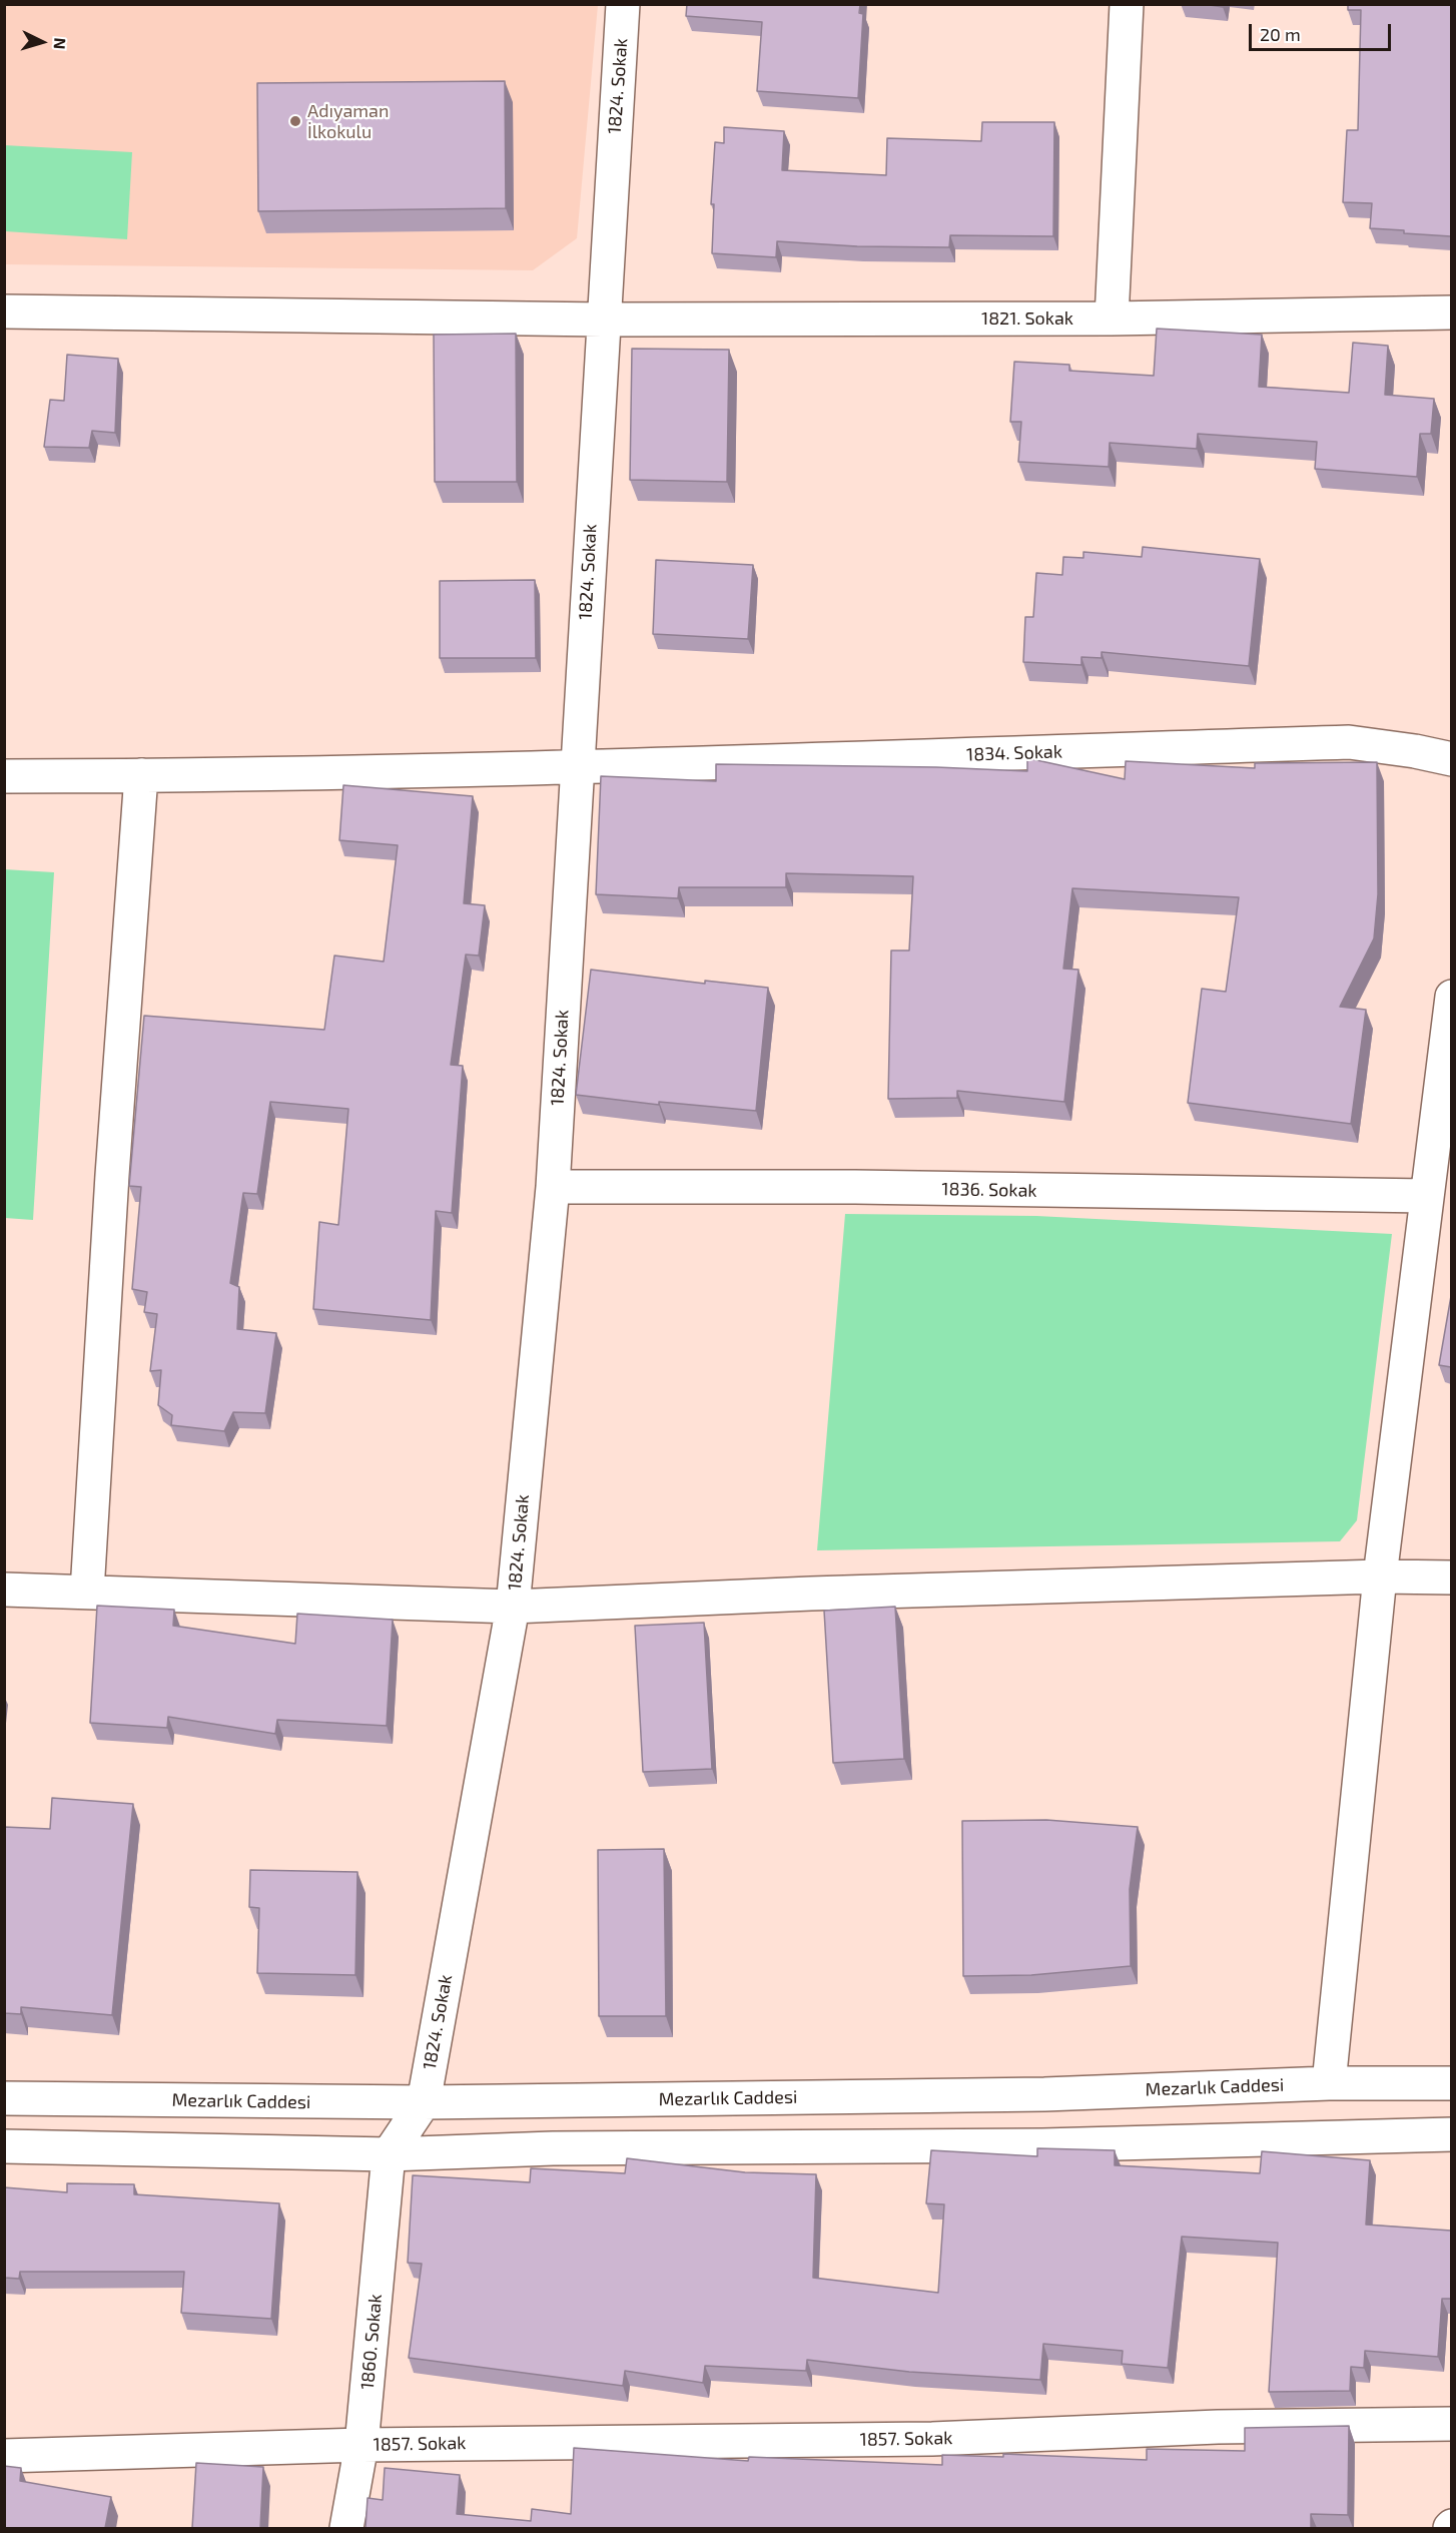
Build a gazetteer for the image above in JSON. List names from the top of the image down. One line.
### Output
{"streets":{"street":["1824. Sokak","1821. Sokak","1834. Sokak","1836. Sokak","Mezarlık Caddesi","1860. Sokak","1857. Sokak"]},"crossings":[["1824. Sokak","1821. Sokak"],["1824. Sokak","1834. Sokak"],["1824. Sokak","1836. Sokak"],["1824. Sokak","Mezarlık Caddesi"],["1860. Sokak","1857. Sokak"]],"places":["Adıyaman İlkokulu"],"scale_bar":"20 m","north":"right"}
